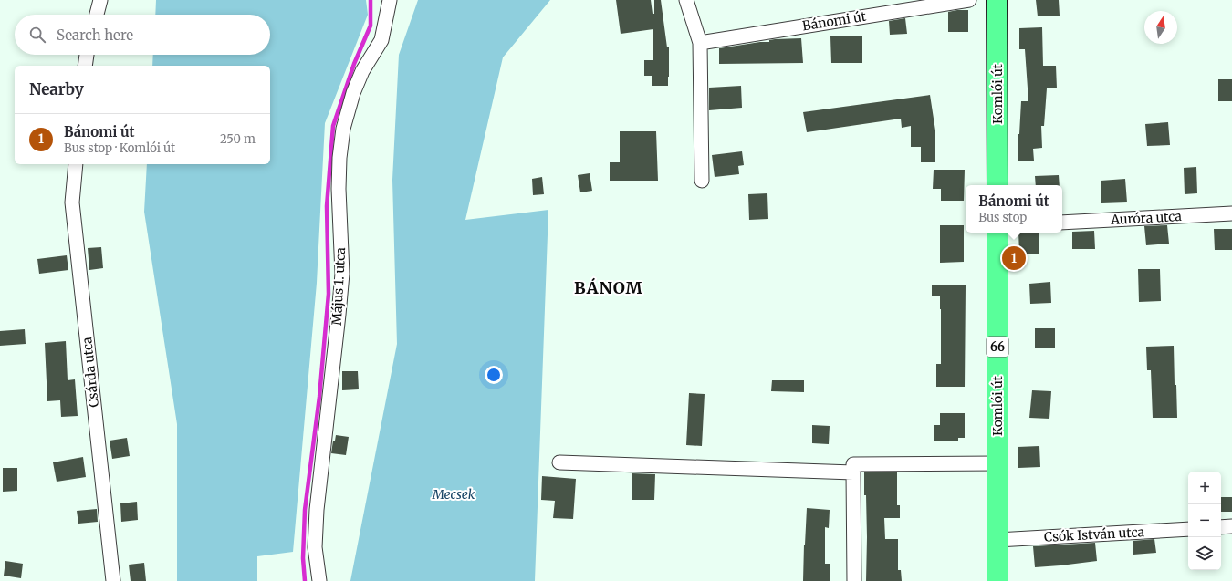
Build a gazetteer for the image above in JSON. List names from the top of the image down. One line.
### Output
{"streets":{"main road":["Komlói út","66"],"street":["Bánomi út","Auróra utca","Május 1. utca","Csárda utca","Csók István utca"]},"crossings":[["Komlói út","Csók István utca"]],"districts":["BÁNOM"],"parks":["Mecsek"],"north":"top","page":{"search":"Search here","heading":"Nearby","list":[{"mark":"1","name":"Bánomi út","note":"Bus stop · Komlói út","value":"250 m"}],"popup":["Bánomi út","Bus stop"],"pins":"1","map_buttons":["+","−"]}}
